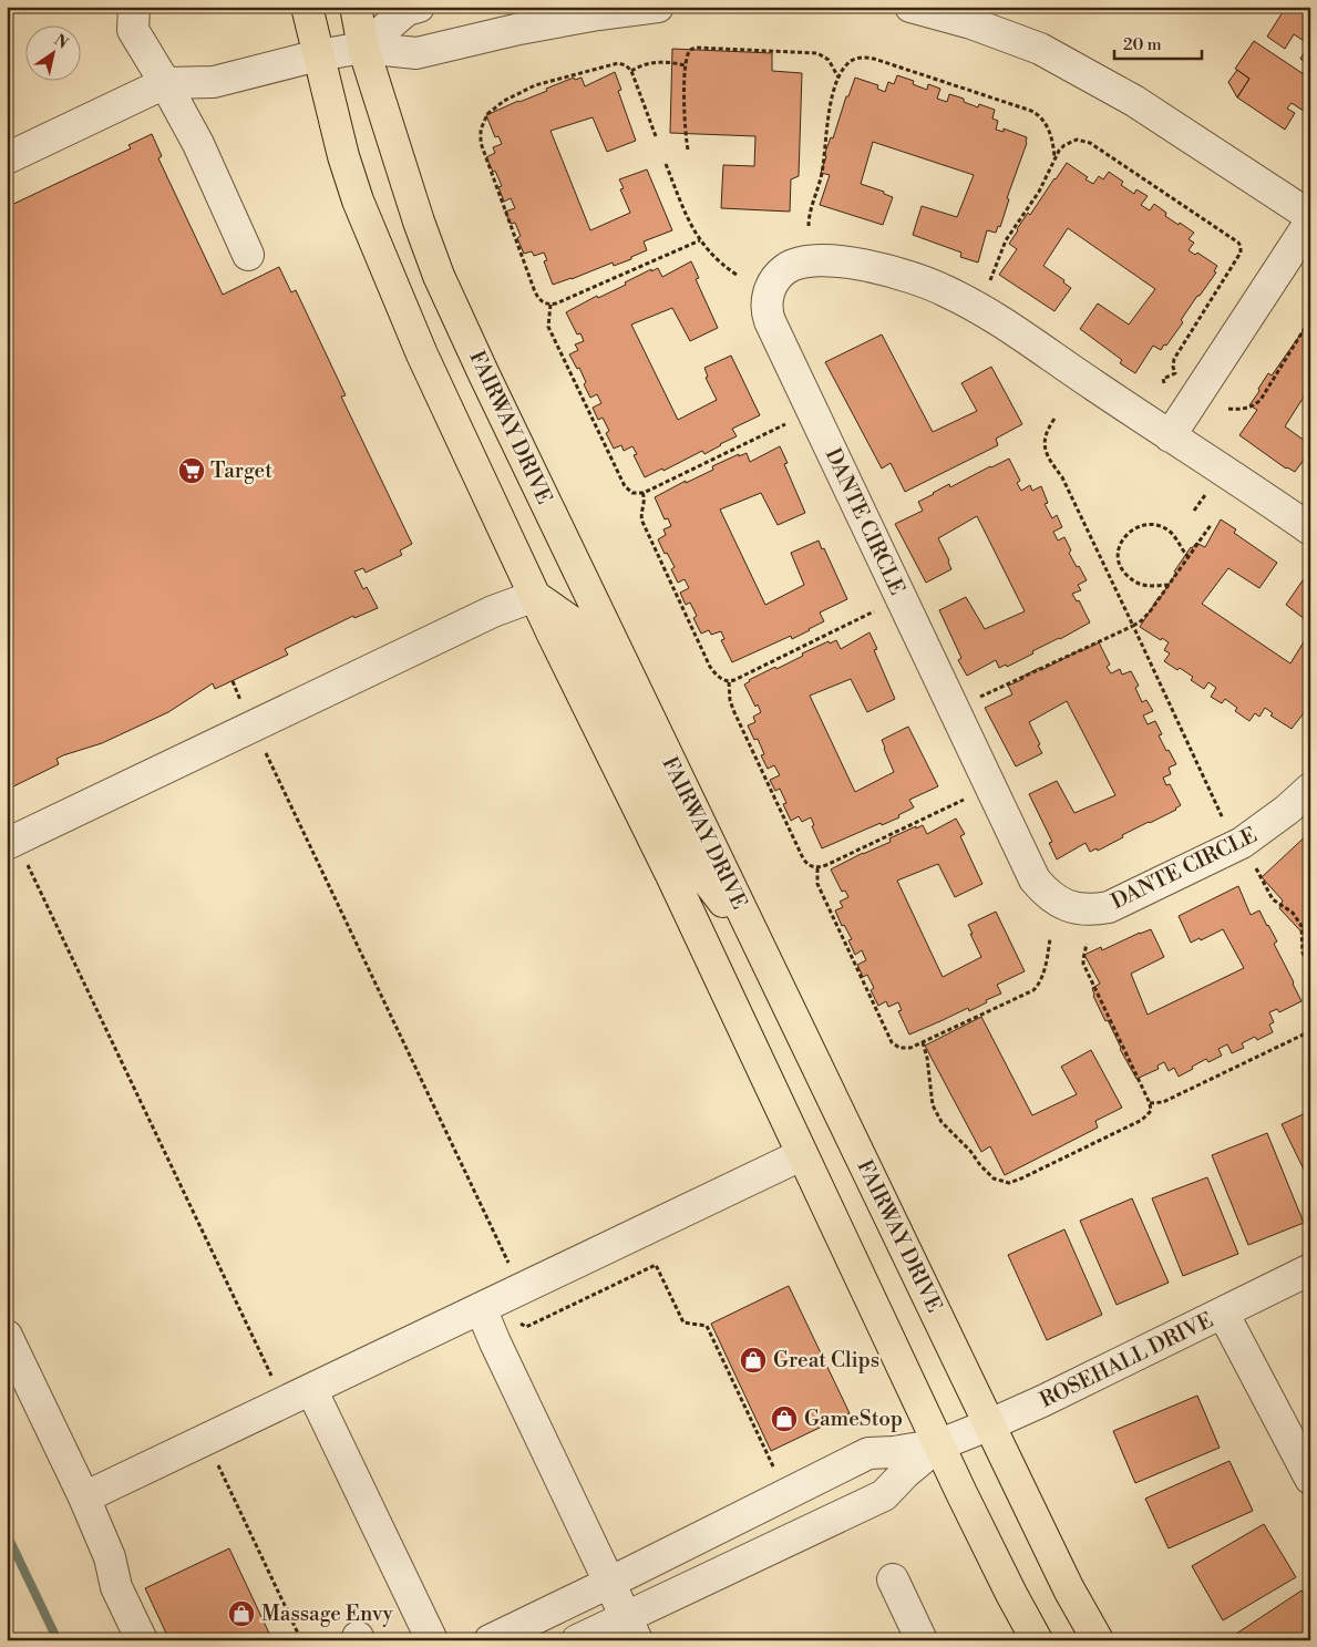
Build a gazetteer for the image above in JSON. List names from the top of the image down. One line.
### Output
{"streets":{"main road":["FAIRWAY DRIVE"],"street":["DANTE CIRCLE","ROSEHALL DRIVE"]},"crossings":[["FAIRWAY DRIVE","ROSEHALL DRIVE"]],"places":{"supermarket":["Target"],"shop":["Great Clips","GameStop","Massage Envy"]},"scale_bar":"20 m","north":"top right"}
